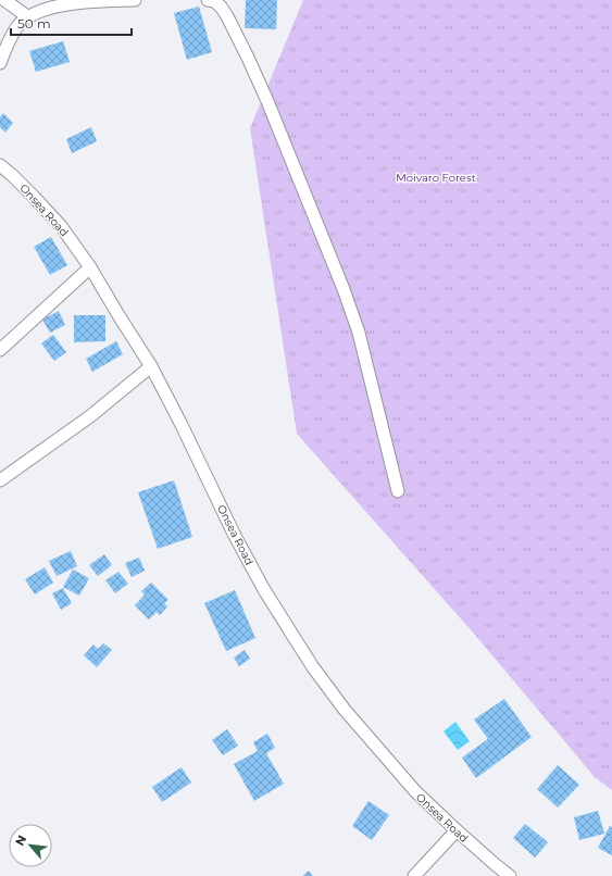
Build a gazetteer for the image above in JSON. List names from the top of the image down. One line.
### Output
{"streets":{"street":["Onsea Road"]},"parks":["Moivaro Forest"],"scale_bar":"50 m","north":"top left"}
